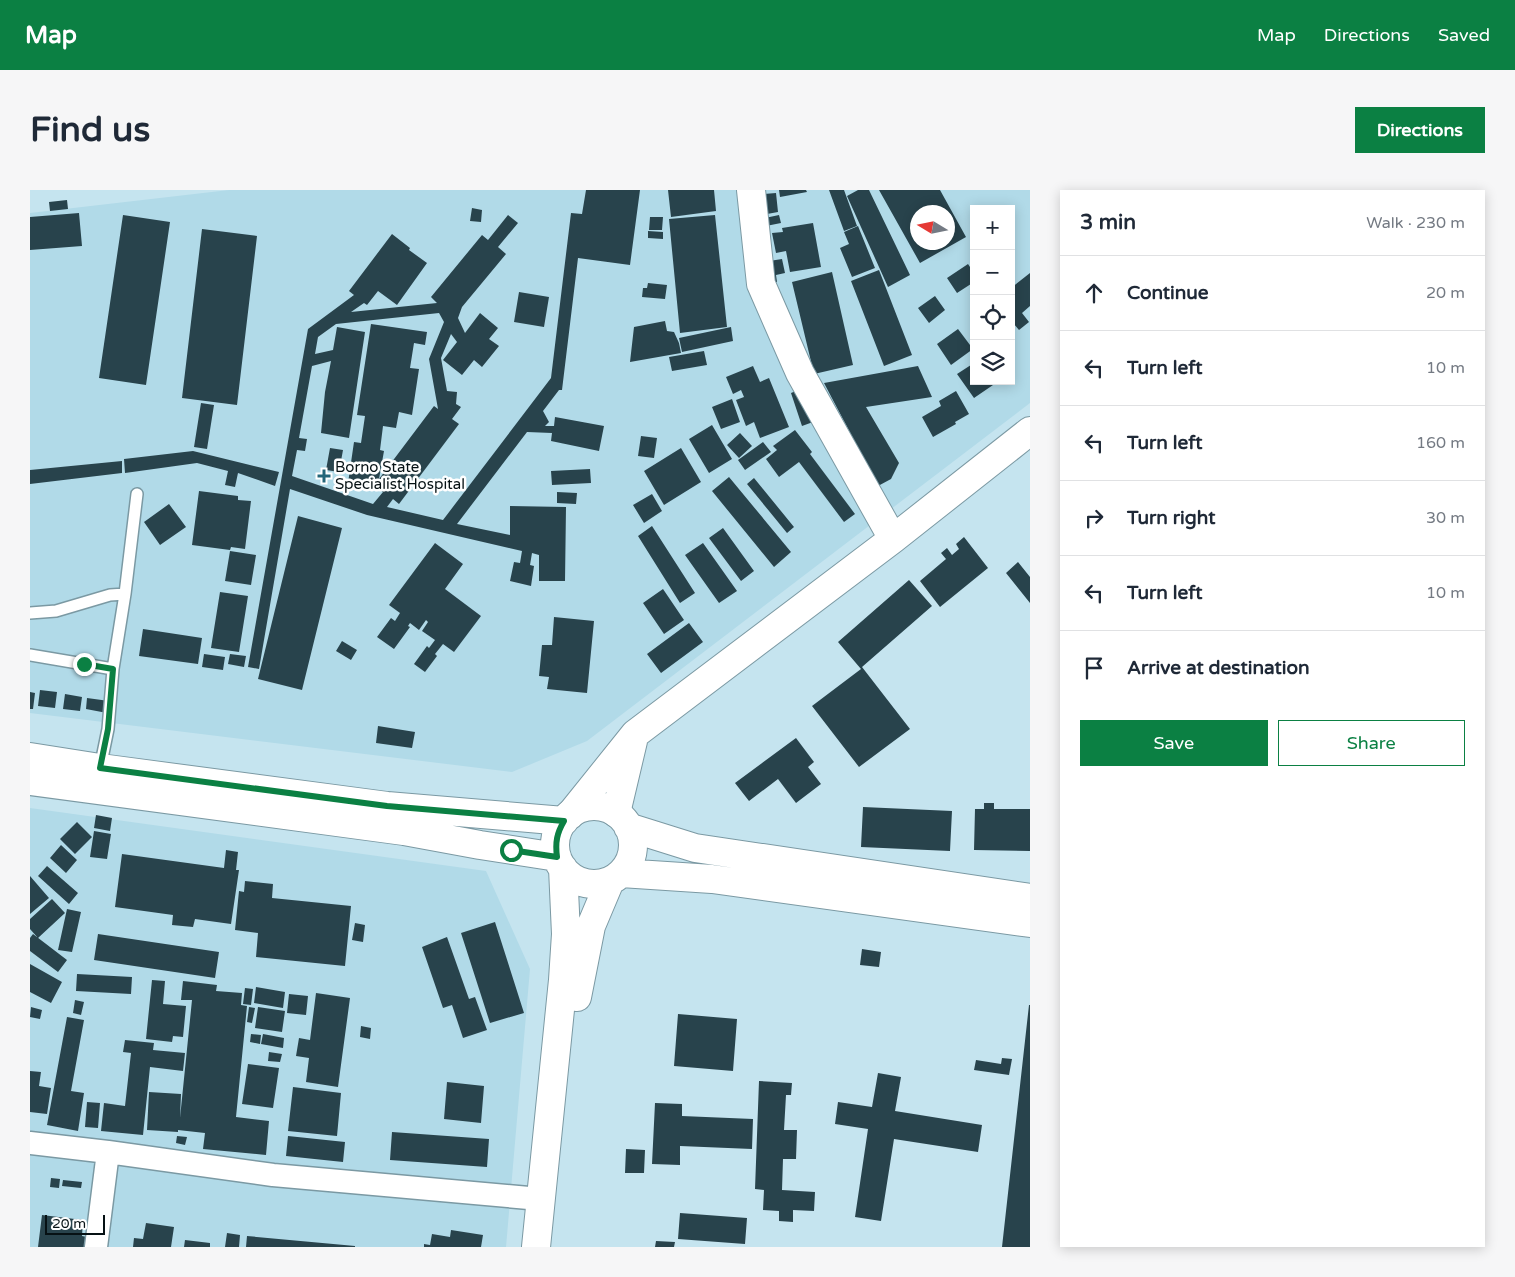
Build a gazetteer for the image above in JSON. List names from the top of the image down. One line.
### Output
{"places":{"health":["Borno State Specialist Hospital"]},"scale_bar":"20 m","north":"left","page":{"header":"Map","nav":["Map","Directions","Saved"],"buttons":["Directions",["Save","Share"]],"title":"Find us","heading":["3 min","Walk · 230 m"],"map_buttons":["+","−"],"list":[["Continue","20 m"],["Turn left","10 m"],["Turn left","160 m"],["Turn right","30 m"],["Turn left","10 m"],"Arrive at destination"],"scale":"20 m"}}
